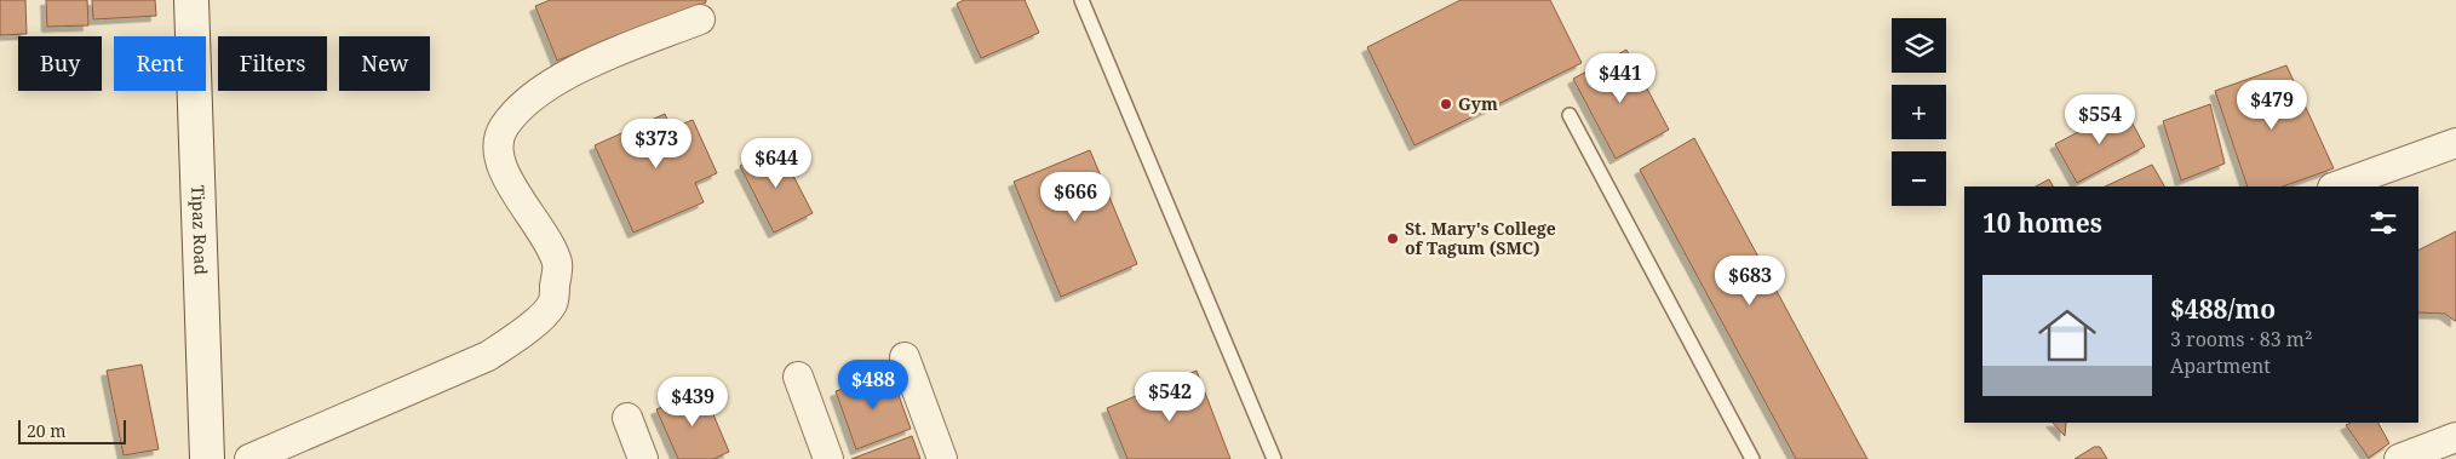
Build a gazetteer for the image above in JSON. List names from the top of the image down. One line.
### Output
{"streets":{"street":["Tipaz Road"]},"places":["Gym","St. Mary's College of Tagum (SMC)"],"scale_bar":"20 m","page":{"map_buttons":["+","−"],"chip":["Buy","Rent","Filters","New"],"price":["$441","$479","$554","$373","$644","$666","$683","$488","$542","$439"],"heading":"10 homes","list":[{"name":"$488/mo","note":"3 rooms · 83 m² · Apartment"}],"scale":"20 m"}}
